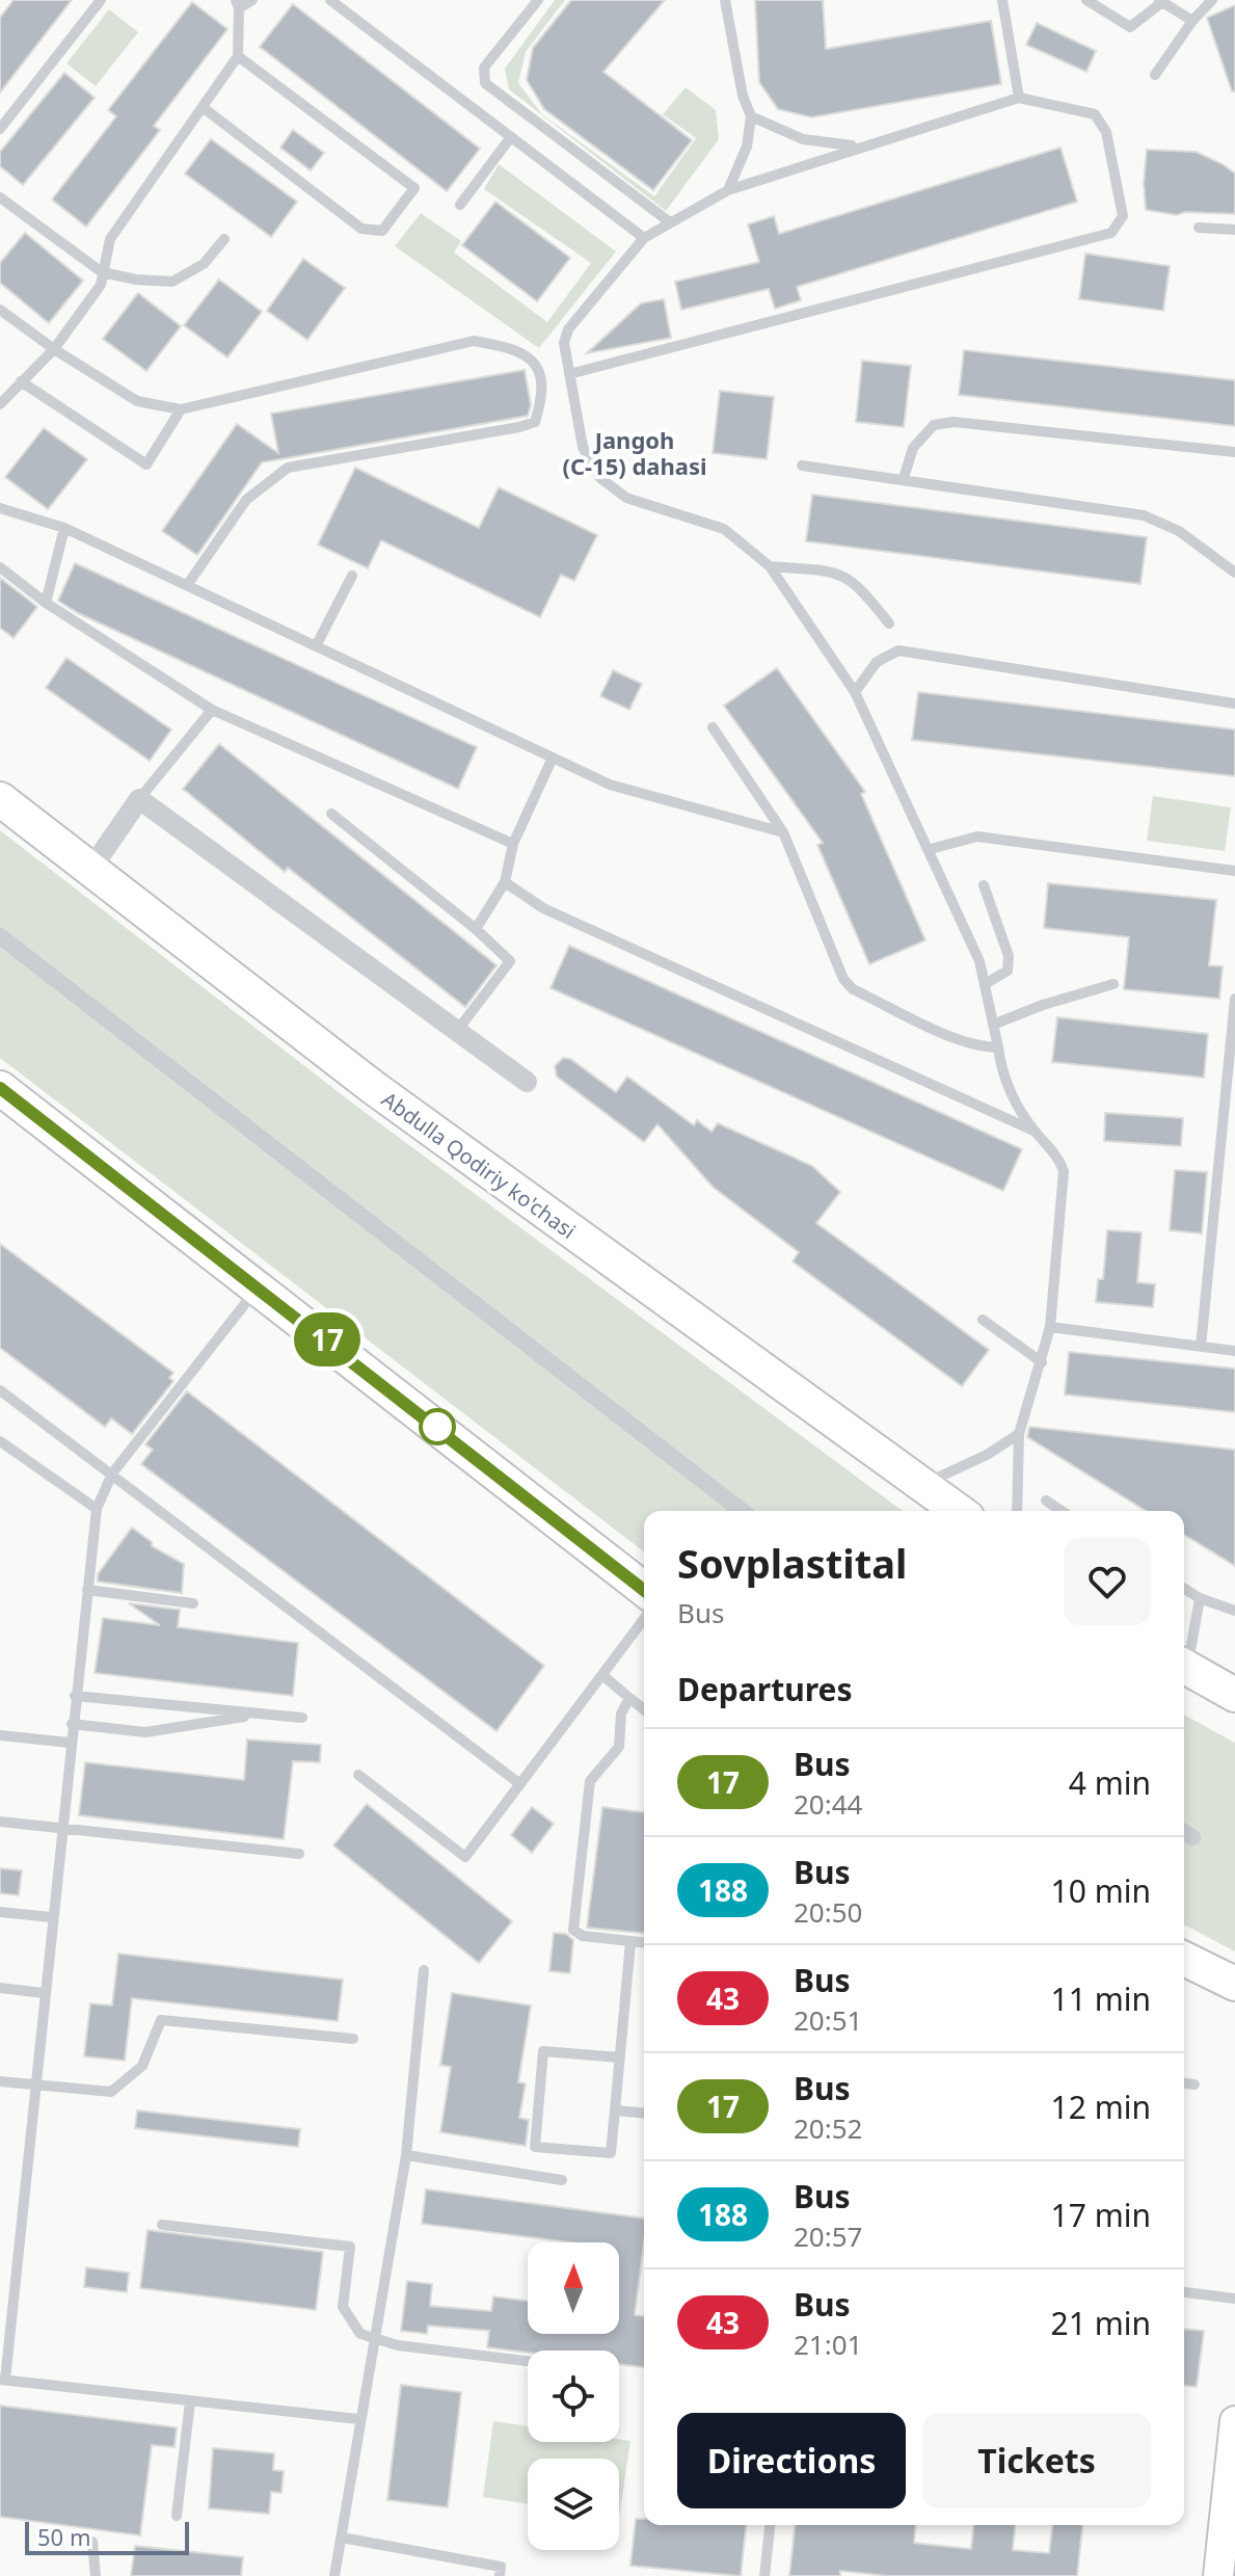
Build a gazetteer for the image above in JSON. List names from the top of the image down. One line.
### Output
{"streets":{"main road":["Abdulla Qodiriy ko'chasi"]},"districts":["Jangoh (C-15) dahasi"],"lines":["bus line 17"],"scale_bar":"50 m","north":"top","page":{"on_map":"17","heading":[["Sovplastital","Bus"],"Departures"],"list":[{"mark":"17","name":"Bus","note":"20:44","value":"4 min"},{"mark":"188","name":"Bus","note":"20:50","value":"10 min"},{"mark":"43","name":"Bus","note":"20:51","value":"11 min"},{"mark":"17","name":"Bus","note":"20:52","value":"12 min"},{"mark":"188","name":"Bus","note":"20:57","value":"17 min"},{"mark":"43","name":"Bus","note":"21:01","value":"21 min"}],"buttons":["Directions","Tickets"],"scale":"50 m"}}
